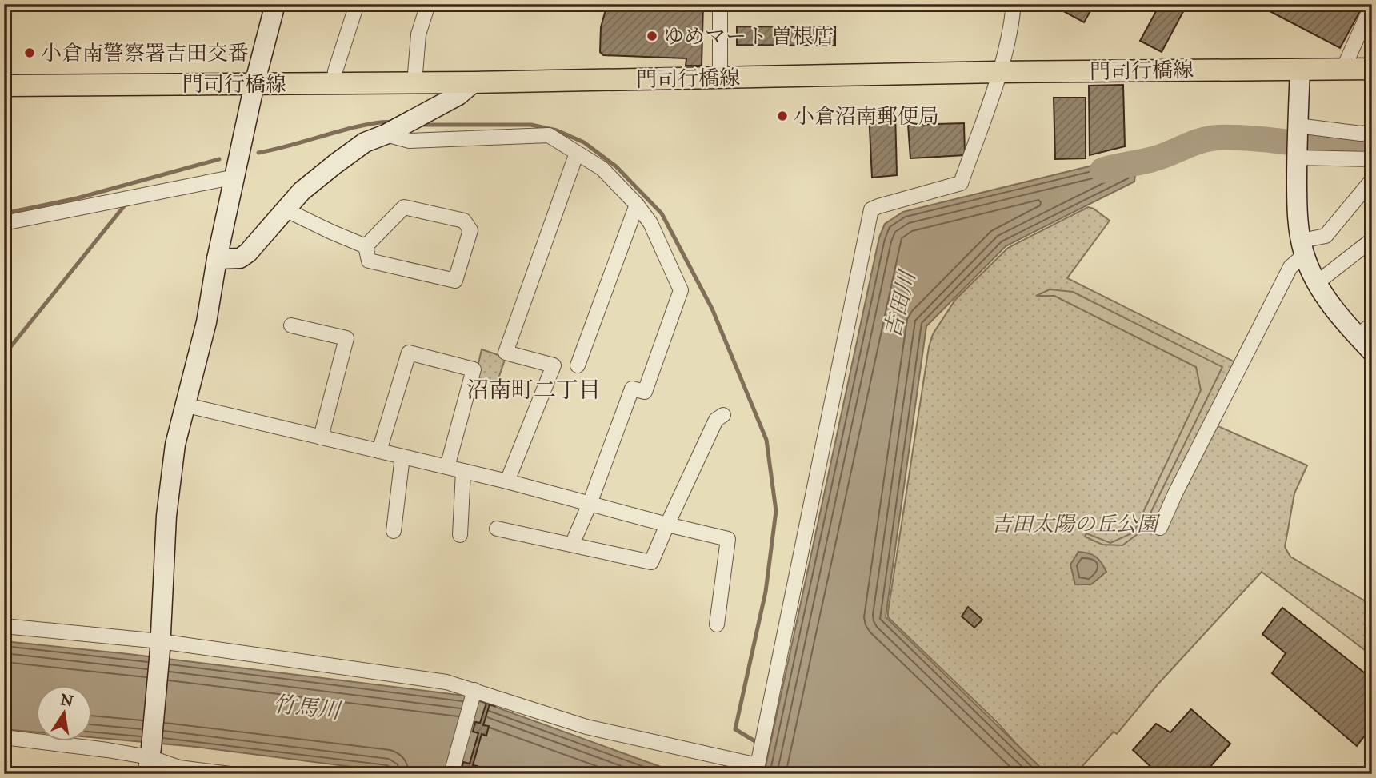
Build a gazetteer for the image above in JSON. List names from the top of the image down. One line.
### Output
{"streets":{"main road":["門司行橋線"]},"districts":["沼南町二丁目"],"water":["吉田川","竹馬川"],"parks":["吉田太陽の丘公園"],"places":["ゆめマート 曽根店","小倉南警察署吉田交番","小倉沼南郵便局"],"north":"top"}
